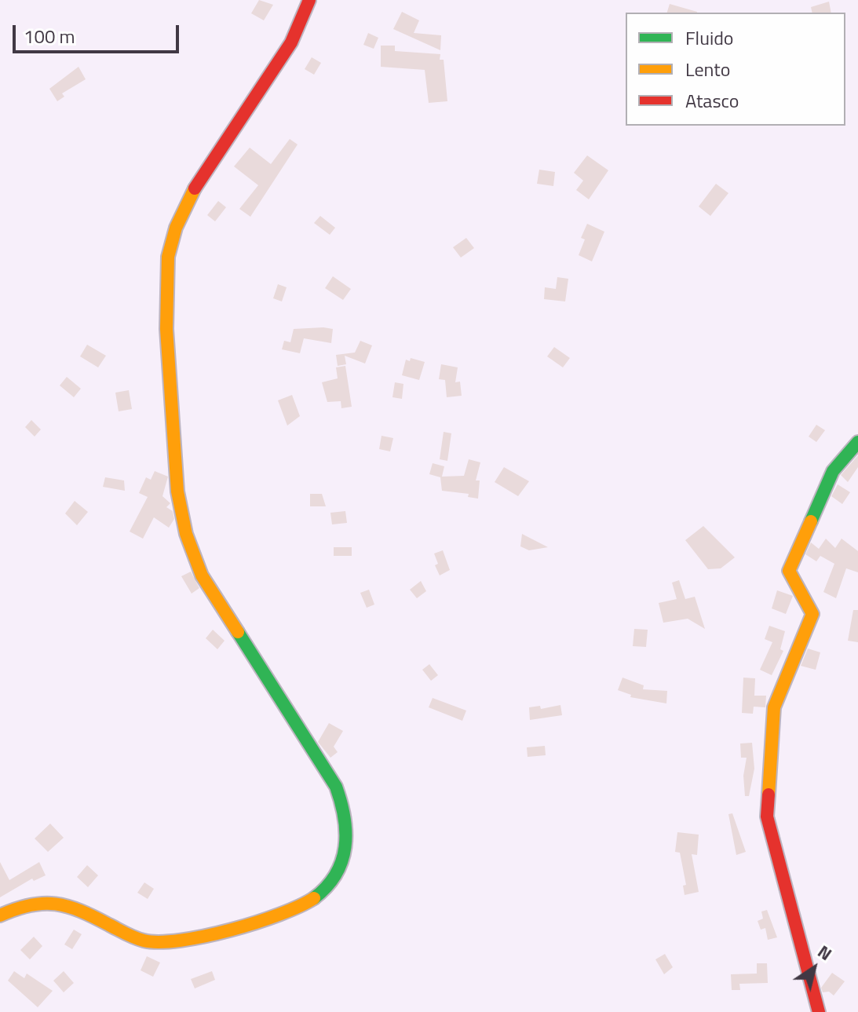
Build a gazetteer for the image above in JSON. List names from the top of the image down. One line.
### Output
{"legend":["Fluido","Lento","Atasco"],"scale_bar":"100 m","north":"top right"}
